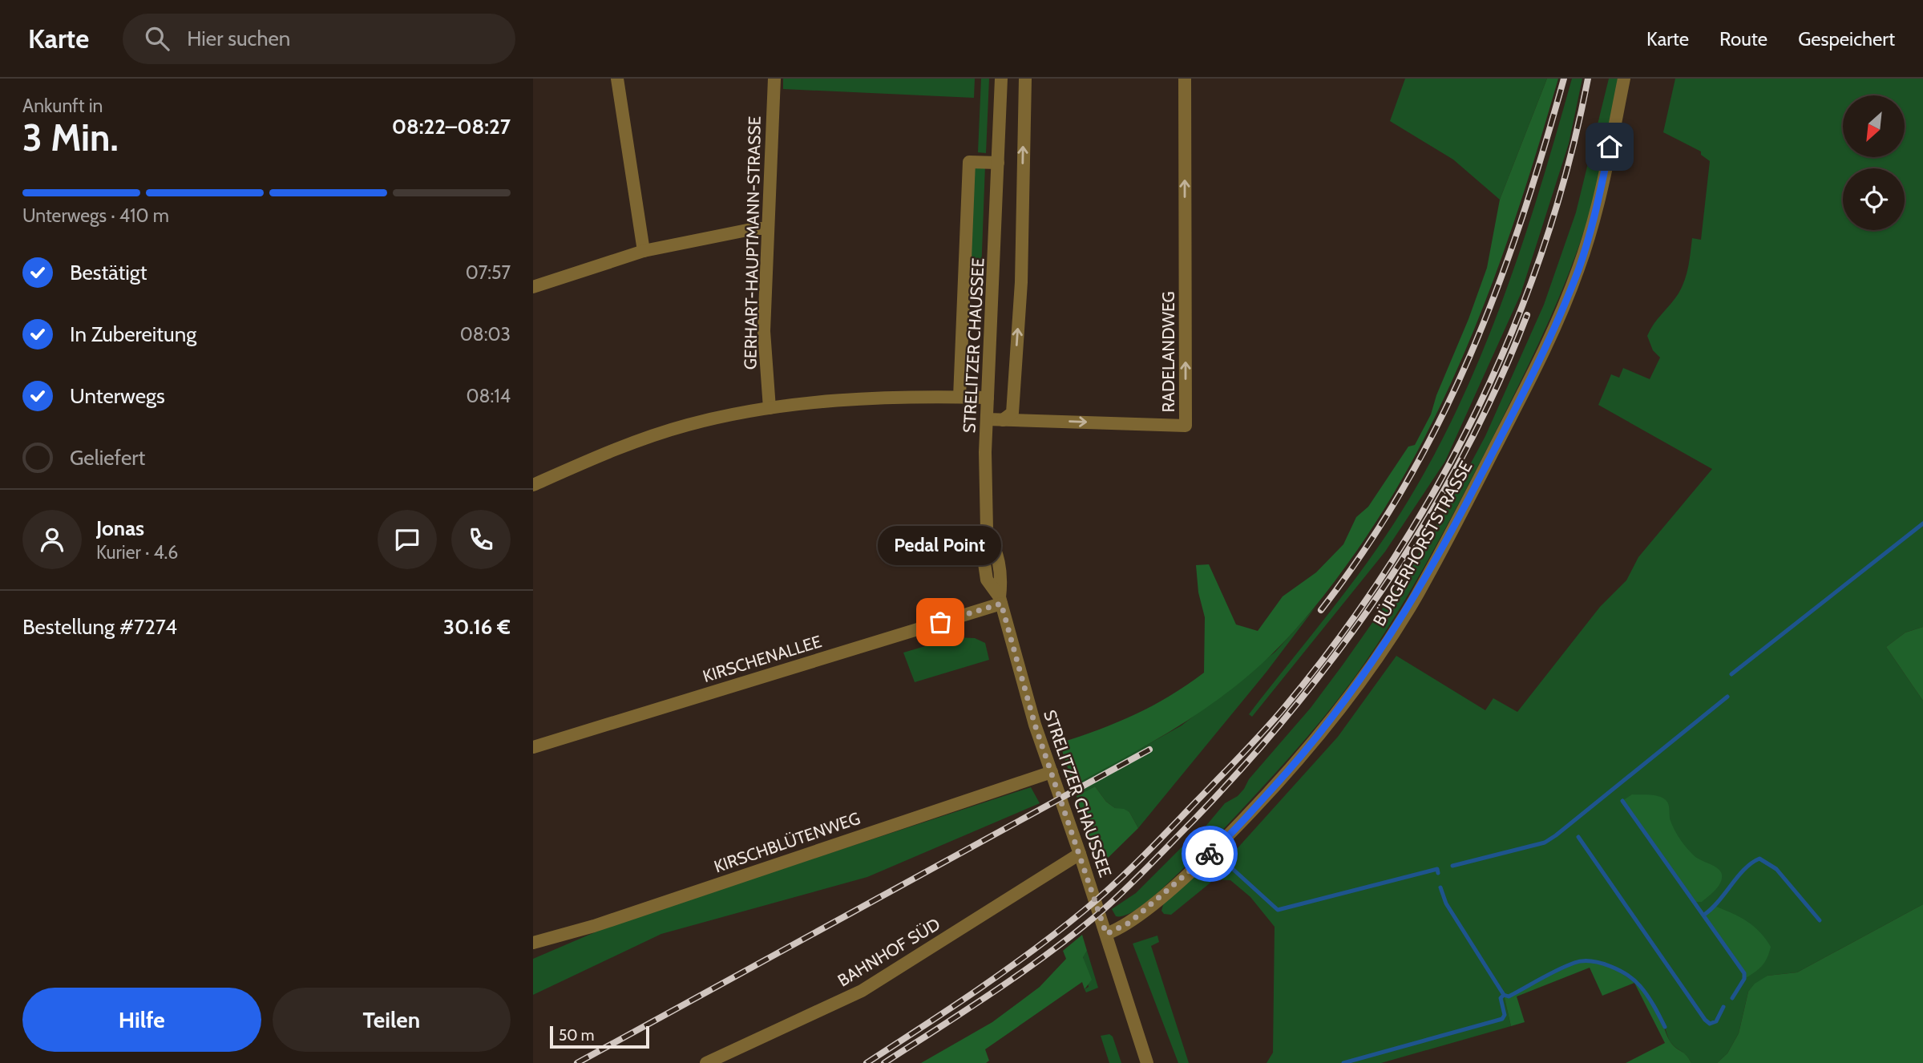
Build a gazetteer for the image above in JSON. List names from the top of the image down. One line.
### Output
{"streets":{"street":["GERHART-HAUPTMANN-STRASSE","STRELITZER CHAUSSEE","RADELANDWEG","BÜRGERHORSTSTRASSE","KIRSCHENALLEE","KIRSCHBLÜTENWEG","BAHNHOF SÜD"]},"crossings":[["STRELITZER CHAUSSEE","RADELANDWEG"],["STRELITZER CHAUSSEE","BÜRGERHORSTSTRASSE"],["STRELITZER CHAUSSEE","KIRSCHENALLEE"],["STRELITZER CHAUSSEE","KIRSCHBLÜTENWEG"],["STRELITZER CHAUSSEE","BAHNHOF SÜD"]],"places":["Pedal Point"],"scale_bar":"50 m","north":"bottom left","page":{"header":"Karte","search":"Hier suchen","nav":["Karte","Route","Gespeichert"],"heading":["3 Min.","Ankunft in","08:22–08:27"],"panel":["Jonas","Kurier · 4.6","Bestellung #7274","30.16 €"],"bar":"Unterwegs · 410 m","list":[["Bestätigt","07:57"],["In Zubereitung","08:03"],["Unterwegs","08:14"],"Geliefert"],"bubble":"Pedal Point","buttons":["Hilfe","Teilen"],"scale":"50 m"}}
